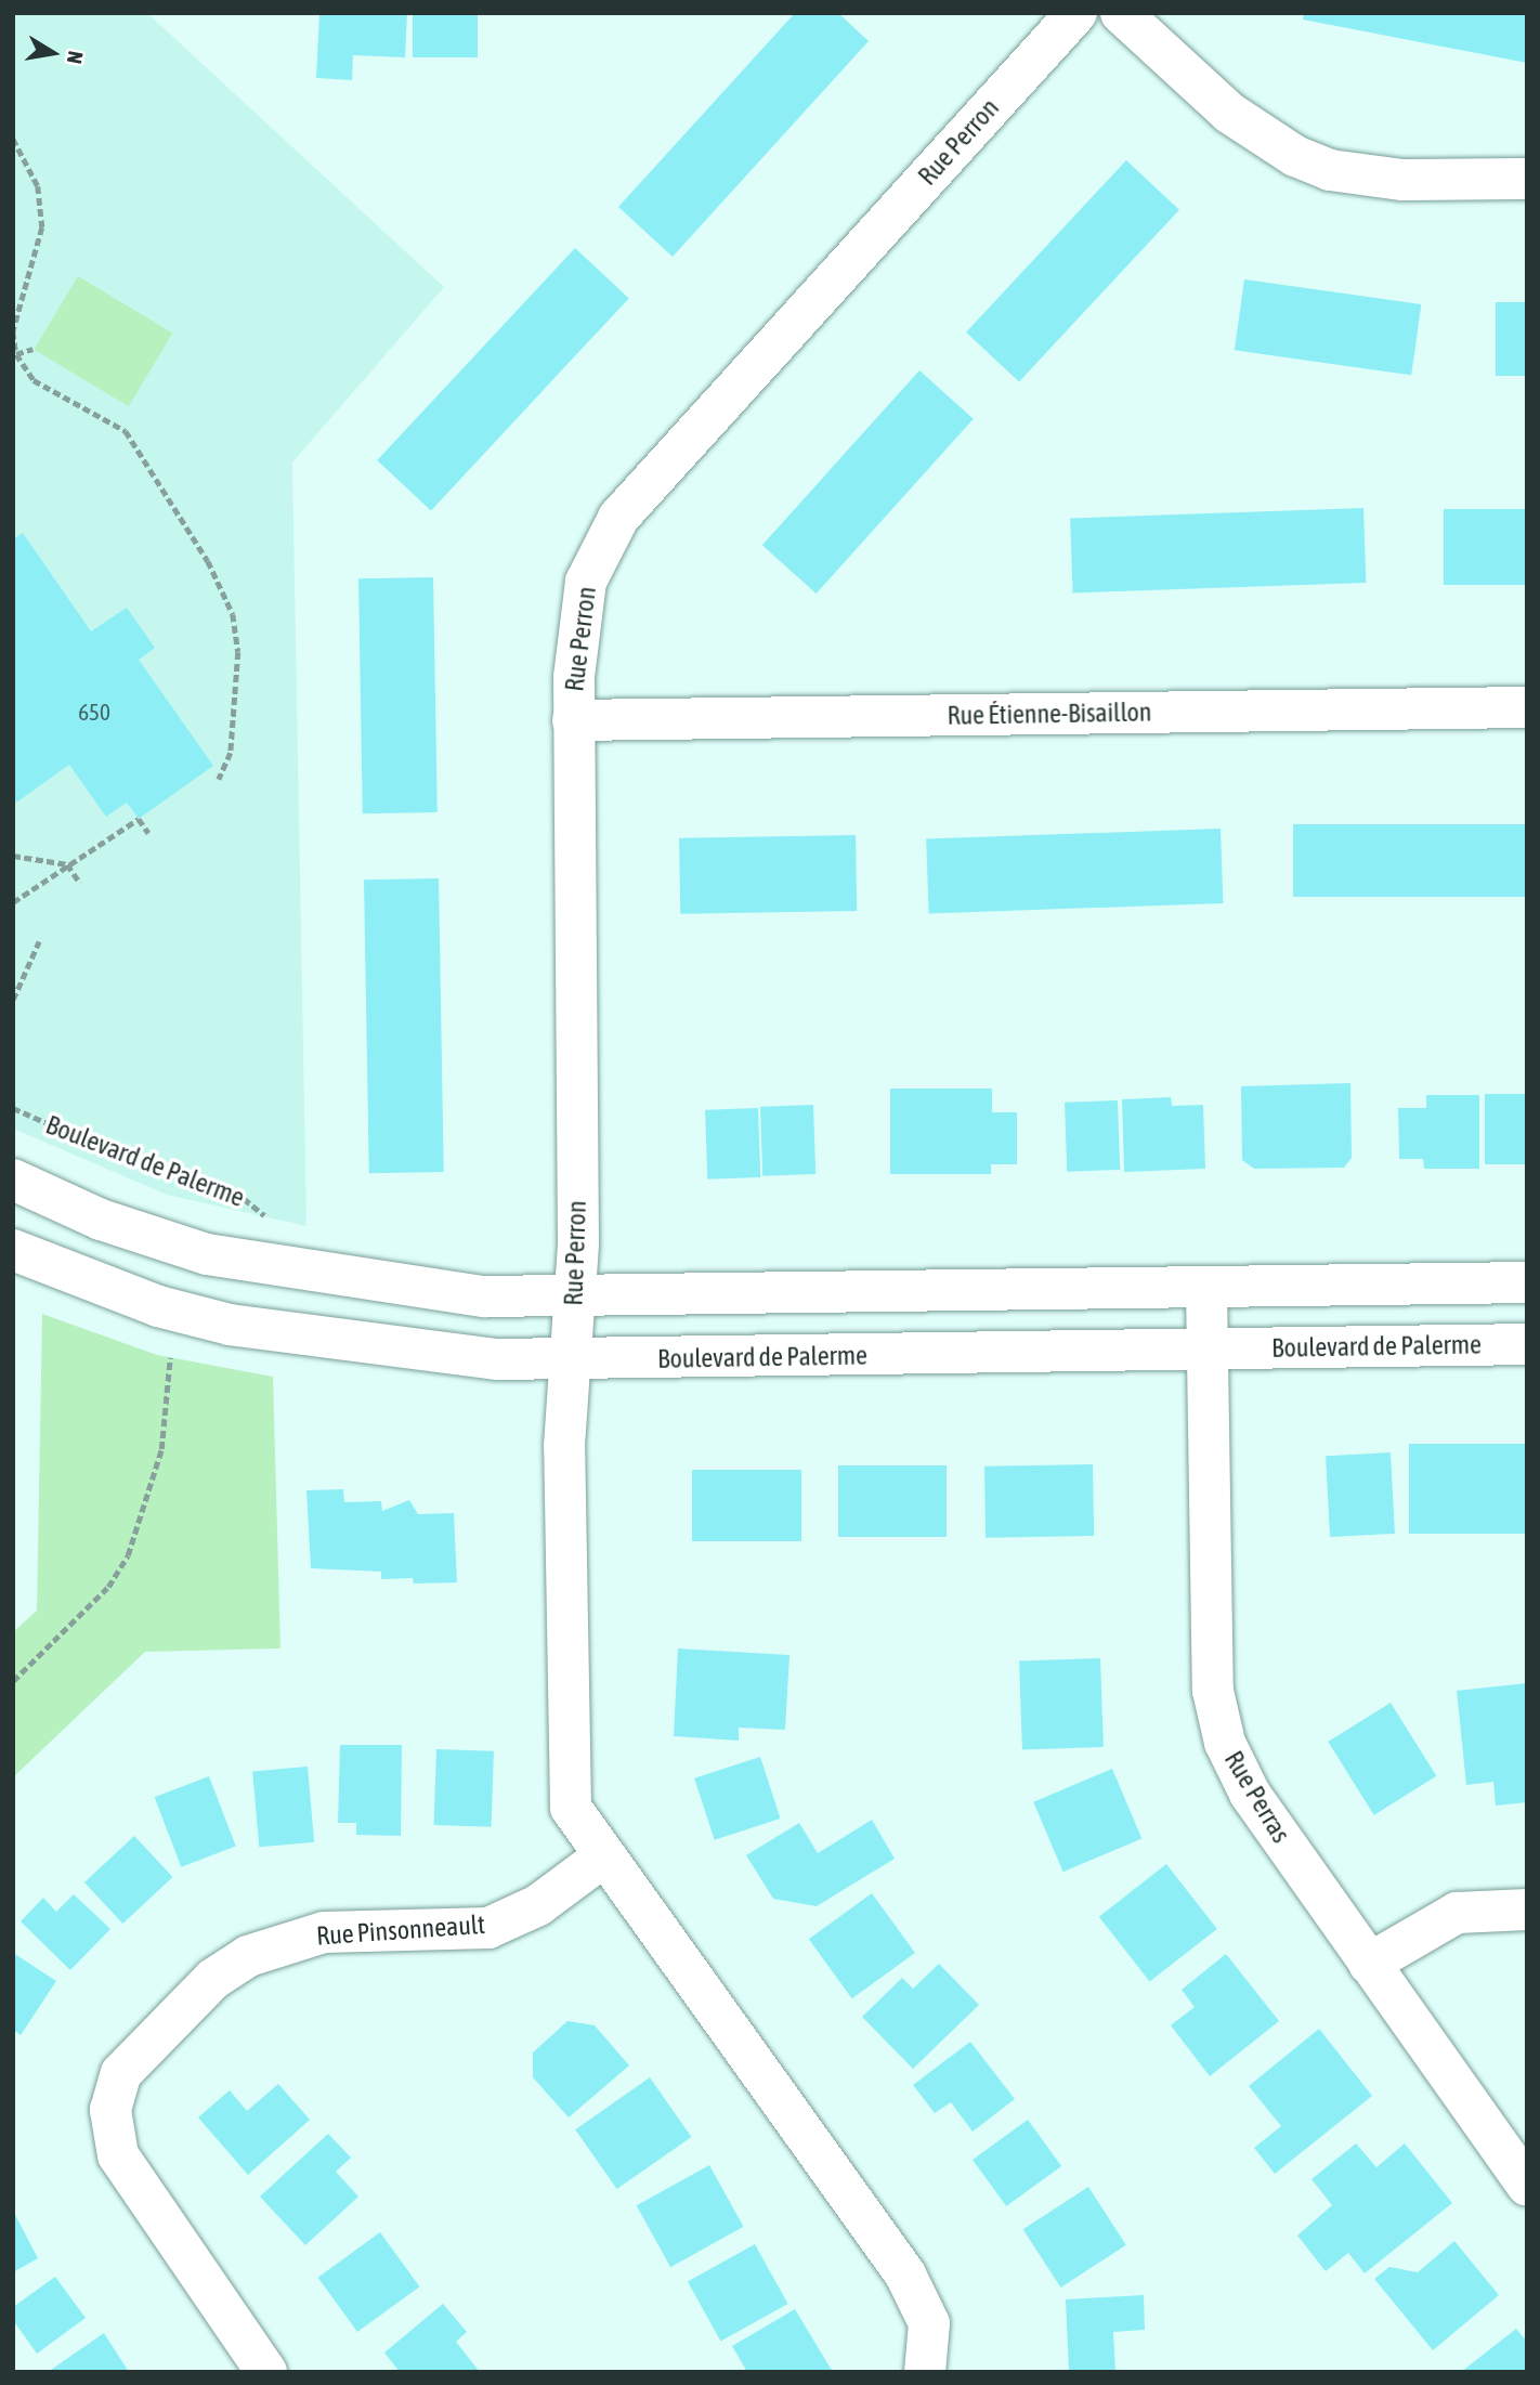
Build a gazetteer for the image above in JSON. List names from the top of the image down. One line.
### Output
{"streets":{"street":["Rue Perron","Rue Étienne-Bisaillon","Boulevard de Palerme","Rue Perras","Rue Pinsonneault"]},"crossings":[["Rue Perron","Rue Étienne-Bisaillon"],["Rue Perron","Boulevard de Palerme"],["Boulevard de Palerme","Rue Perras"]],"house_numbers":["650"],"north":"right"}
